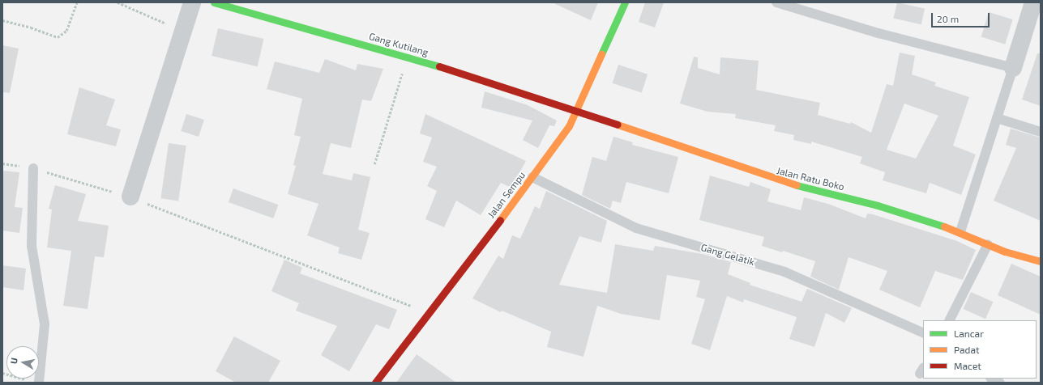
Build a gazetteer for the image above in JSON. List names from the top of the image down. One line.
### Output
{"streets":{"street":["Gang Kutilang","Jalan Ratu Boko","Jalan Sempu"],"lane":["Gang Gelatik"]},"crossings":[["Gang Kutilang","Jalan Ratu Boko"],["Gang Kutilang","Jalan Sempu"],["Jalan Ratu Boko","Jalan Sempu"],["Jalan Sempu","Gang Gelatik"]],"legend":["Lancar","Padat","Macet"],"scale_bar":"20 m","north":"left"}
